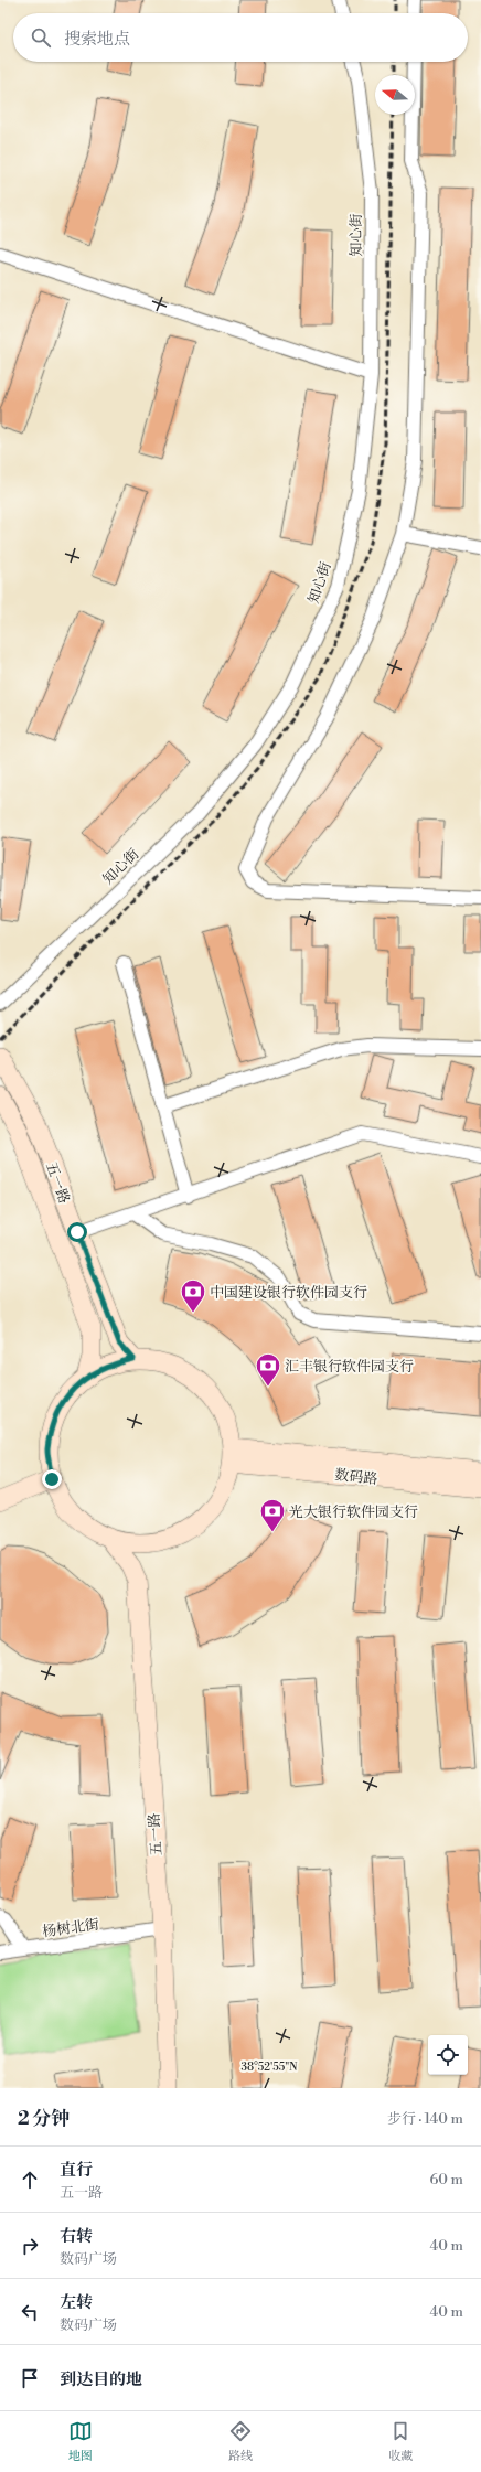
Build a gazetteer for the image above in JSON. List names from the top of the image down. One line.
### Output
{"streets":{"main road":["五一路","数码路"],"street":["知心街","杨树北街"]},"crossings":[["五一路","杨树北街"]],"places":{"bank":["中国建设银行软件园支行","汇丰银行软件园支行","光大银行软件园支行"]},"north":"left","page":{"search":"搜索地点","heading":["2 分钟","步行 · 140 m"],"list":[["直行","五一路","60 m"],["右转","数码广场","40 m"],["左转","数码广场","40 m"],"到达目的地"],"nav":["地图","路线","收藏"]},"coordinates":["38°52'55\"N"]}
